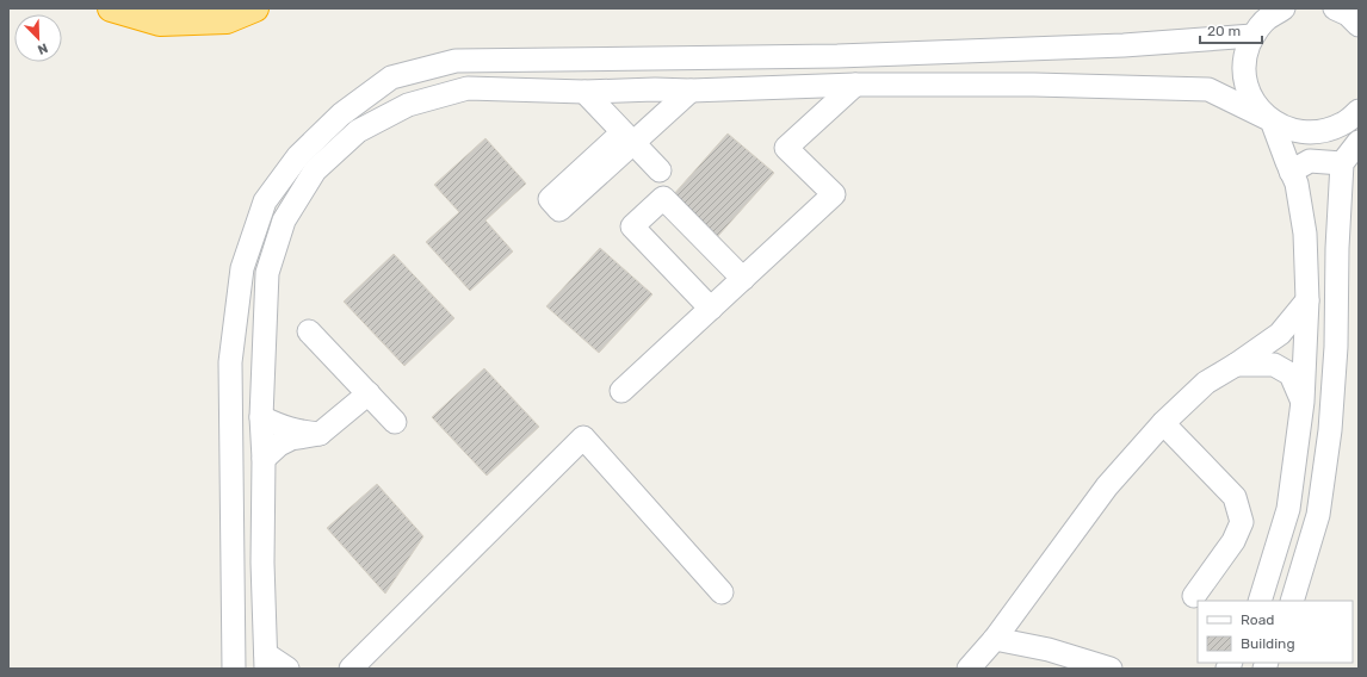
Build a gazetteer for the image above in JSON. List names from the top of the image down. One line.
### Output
{"legend":["Road","Building"],"scale_bar":"20 m","north":"bottom right"}
